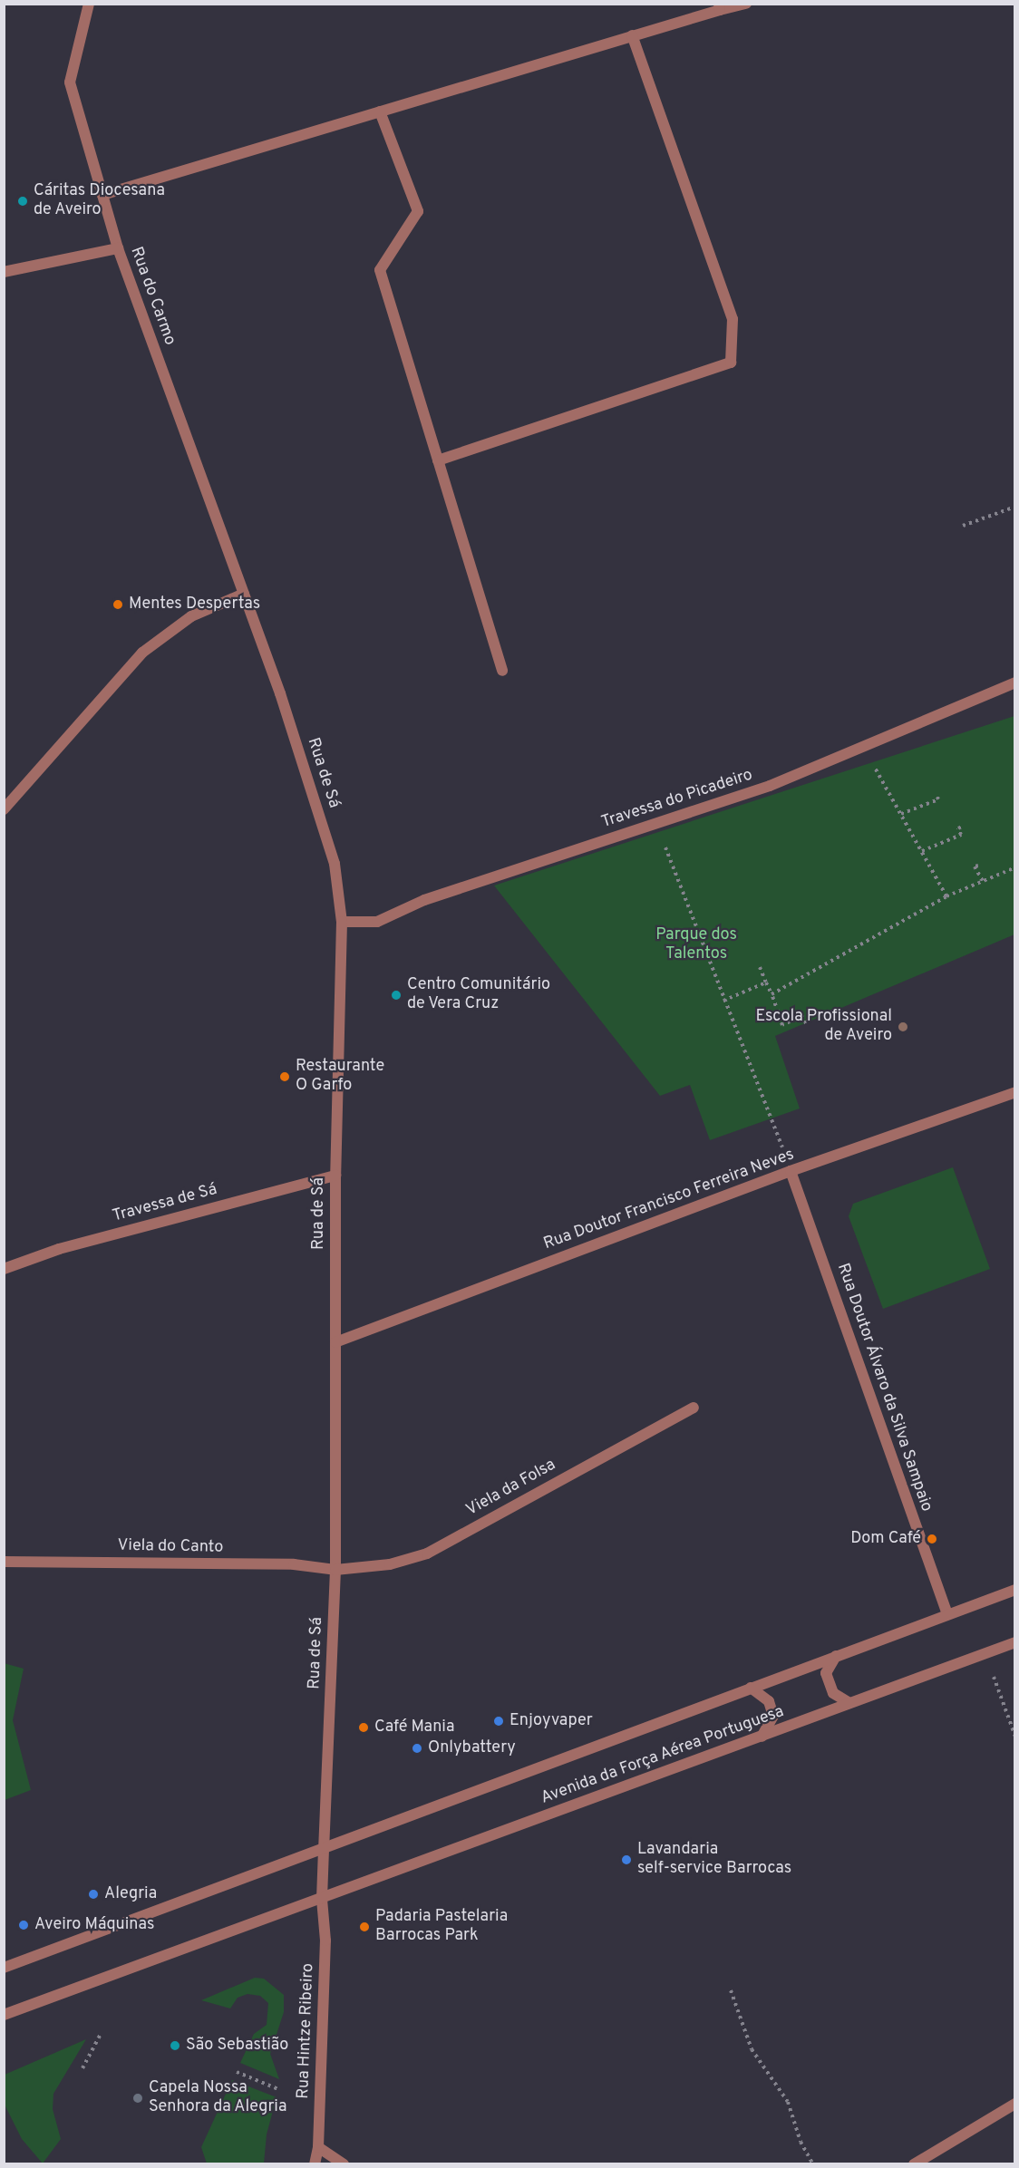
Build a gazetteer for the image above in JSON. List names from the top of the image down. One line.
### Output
{"streets":{"street":["Rua do Carmo","Rua de Sá","Travessa do Picadeiro","Rua Doutor Francisco Ferreira Neves","Travessa de Sá","Rua Doutor Álvaro da Silva Sampaio","Viela da Folsa","Viela do Canto","Avenida da Força Aérea Portuguesa","Rua Hintze Ribeiro"]},"crossings":[["Rua do Carmo","Rua de Sá"],["Rua de Sá","Travessa do Picadeiro"],["Rua de Sá","Rua Doutor Francisco Ferreira Neves"],["Rua de Sá","Travessa de Sá"],["Rua de Sá","Viela da Folsa"],["Rua de Sá","Viela do Canto"],["Rua de Sá","Avenida da Força Aérea Portuguesa"],["Rua de Sá","Rua Hintze Ribeiro"],["Rua Doutor Francisco Ferreira Neves","Rua Doutor Álvaro da Silva Sampaio"],["Rua Doutor Álvaro da Silva Sampaio","Avenida da Força Aérea Portuguesa"],["Viela da Folsa","Viela do Canto"],["Avenida da Força Aérea Portuguesa","Rua Hintze Ribeiro"]],"parks":["Parque dos Talentos"],"places":["Cáritas Diocesana de Aveiro","Mentes Despertas","Centro Comunitário de Vera Cruz","Escola Profissional de Aveiro","Restaurante O Garfo","Dom Café","Enjoyvaper","Café Mania","Onlybattery","Lavandaria self-service Barrocas","Alegria","Aveiro Máquinas","Padaria Pastelaria Barrocas Park","São Sebastião","Capela Nossa Senhora da Alegria"]}
